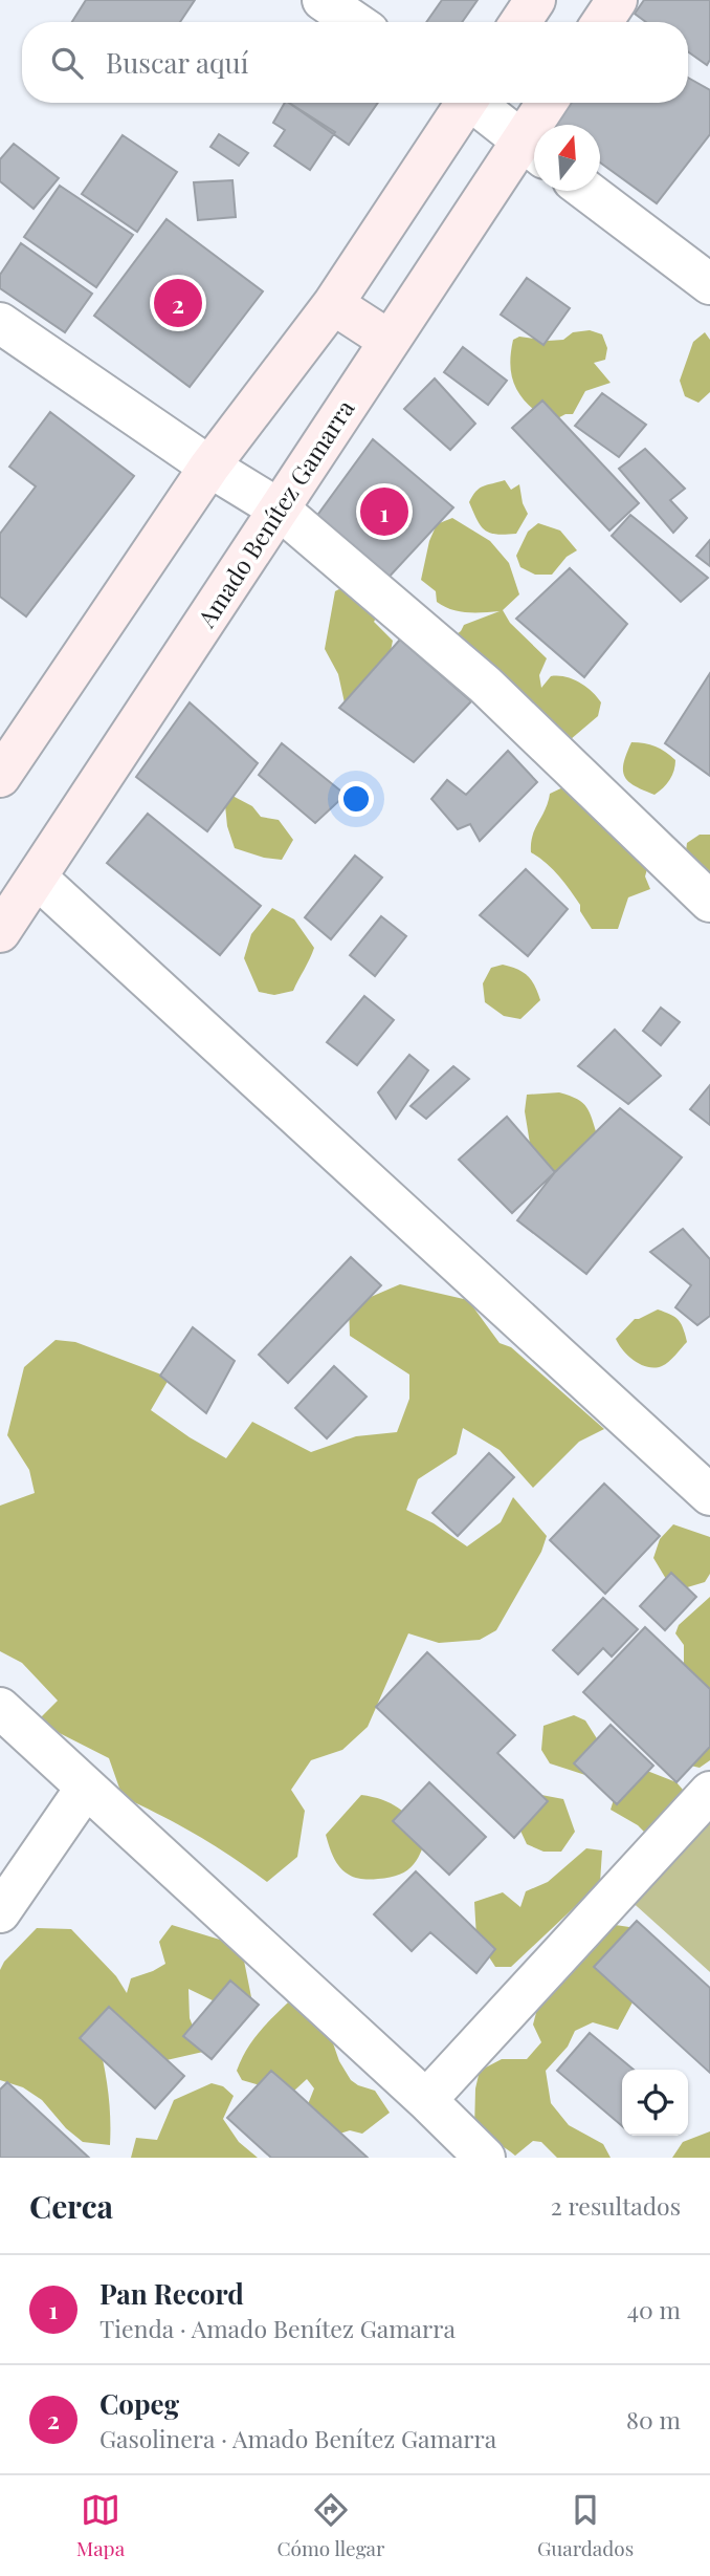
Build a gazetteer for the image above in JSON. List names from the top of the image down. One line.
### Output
{"streets":{"main road":["Amado Benítez Gamarra"]},"north":"top","page":{"search":"Buscar aquí","pins":["2","1"],"heading":["Cerca","2 resultados"],"list":[{"mark":"1","name":"Pan Record","note":"Tienda · Amado Benítez Gamarra","value":"40 m"},{"mark":"2","name":"Copeg","note":"Gasolinera · Amado Benítez Gamarra","value":"80 m"}],"nav":["Mapa","Cómo llegar","Guardados"]}}
